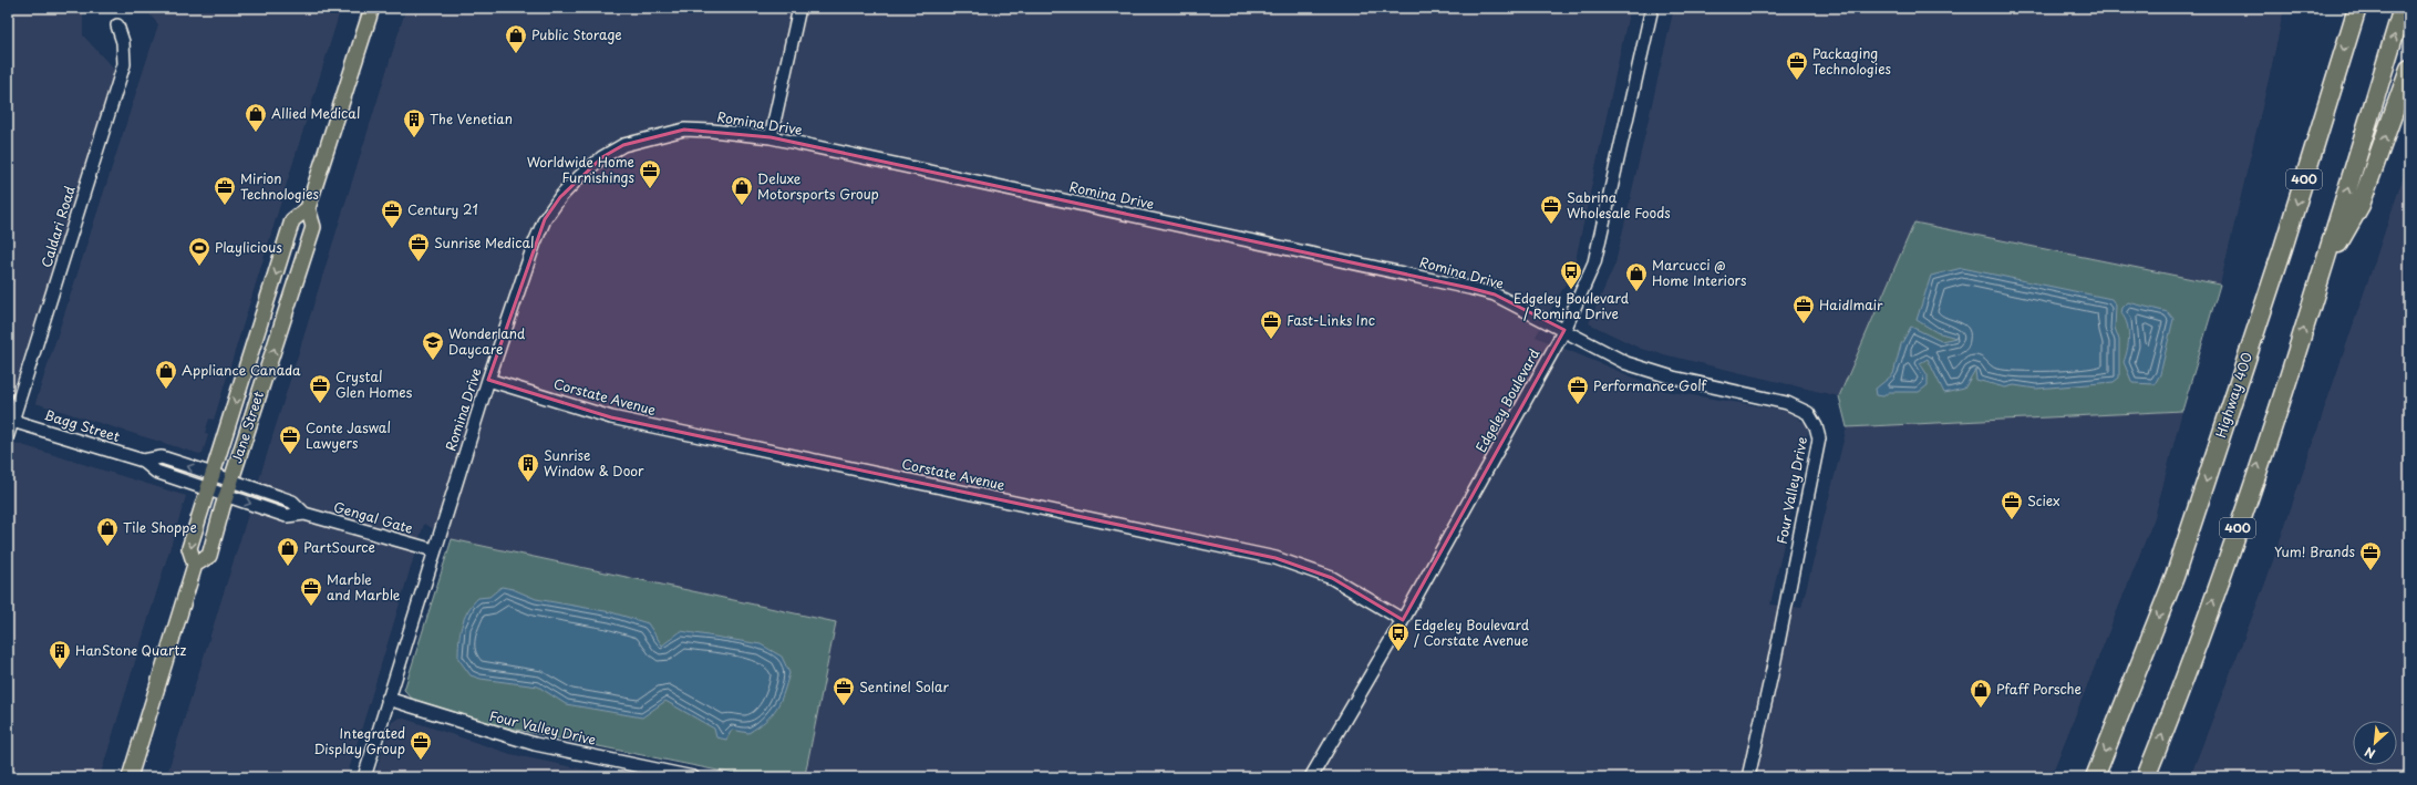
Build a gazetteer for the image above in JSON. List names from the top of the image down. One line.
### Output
{"streets":{"highway":["400","Highway 400"],"main road":["Jane Street"],"street":["Romina Drive","Caldari Road","Corstate Avenue","Edgeley Boulevard","Bagg Street","Four Valley Drive","Gengal Gate"]},"crossings":[["Romina Drive","Corstate Avenue"],["Romina Drive","Edgeley Boulevard"],["Romina Drive","Four Valley Drive"],["Romina Drive","Gengal Gate"],["Caldari Road","Bagg Street"],["Corstate Avenue","Edgeley Boulevard"],["Edgeley Boulevard","Four Valley Drive"],["Bagg Street","Jane Street"],["Bagg Street","Gengal Gate"],["Jane Street","Gengal Gate"]],"places":{"shop":["Public Storage","Allied Medical","Deluxe Motorsports Group","Marcucci @ Home Interiors","Appliance Canada","Tile Shoppe","PartSource","Pfaff Porsche"],"office":["Packaging Technologies","Worldwide Home Furnishings","Mirion Technologies","Sabrina Wholesale Foods","Century 21","Sunrise Medical","Haidlmair","Fast-Links Inc","Crystal Glen Homes","Performance Golf","Conte Jaswal Lawyers","Sciex","Yum! Brands","Marble and Marble","Sentinel Solar","Integrated Display Group"],"building":["The Venetian","Sunrise Window & Door","HanStone Quartz"],"sports":["Playlicious"],"bus stop":["Edgeley Boulevard / Romina Drive","Edgeley Boulevard / Corstate Avenue"],"school or university":["Wonderland Daycare"]},"north":"bottom left"}
